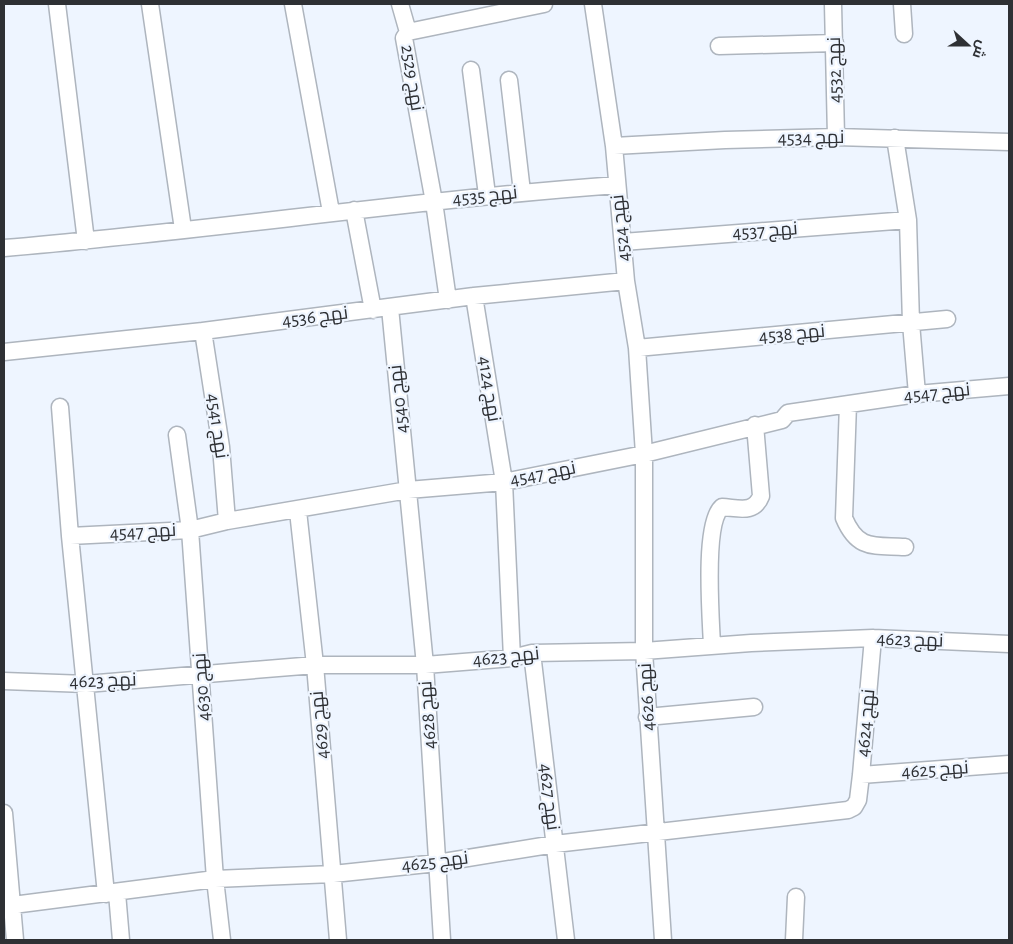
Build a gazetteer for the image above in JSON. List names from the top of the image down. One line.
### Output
{"streets":{"street":["نهج 4532","نهج 2529","نهج 4534","نهج 4535","نهج 4524","نهج 4537","نهج 4536","نهج 4538","نهج 4124","نهج 4547","نهج 4540","نهج 4541","نهج 4623","نهج 4630","نهج 4626","نهج 4628","نهج 4624","نهج 4629","نهج 4625","نهج 4627"]},"crossings":[["نهج 4532","نهج 4534"],["نهج 2529","نهج 4535"],["نهج 2529","نهج 4536"],["نهج 4534","نهج 4524"],["نهج 4535","نهج 4524"],["نهج 4524","نهج 4537"],["نهج 4524","نهج 4536"],["نهج 4524","نهج 4538"],["نهج 4524","نهج 4547"],["نهج 4524","نهج 4626"],["نهج 4536","نهج 4124"],["نهج 4536","نهج 4540"],["نهج 4536","نهج 4541"],["نهج 4124","نهج 4547"],["نهج 4124","نهج 4623"],["نهج 4547","نهج 4540"],["نهج 4547","نهج 4541"],["نهج 4547","نهج 4630"],["نهج 4547","نهج 4626"],["نهج 4547","نهج 4628"],["نهج 4547","نهج 4629"],["نهج 4540","نهج 4628"],["نهج 4623","نهج 4630"],["نهج 4623","نهج 4626"],["نهج 4623","نهج 4628"],["نهج 4623","نهج 4624"],["نهج 4623","نهج 4629"],["نهج 4623","نهج 4627"],["نهج 4630","نهج 4625"],["نهج 4626","نهج 4625"],["نهج 4628","نهج 4625"],["نهج 4624","نهج 4625"],["نهج 4629","نهج 4625"],["نهج 4625","نهج 4627"]],"north":"right"}
